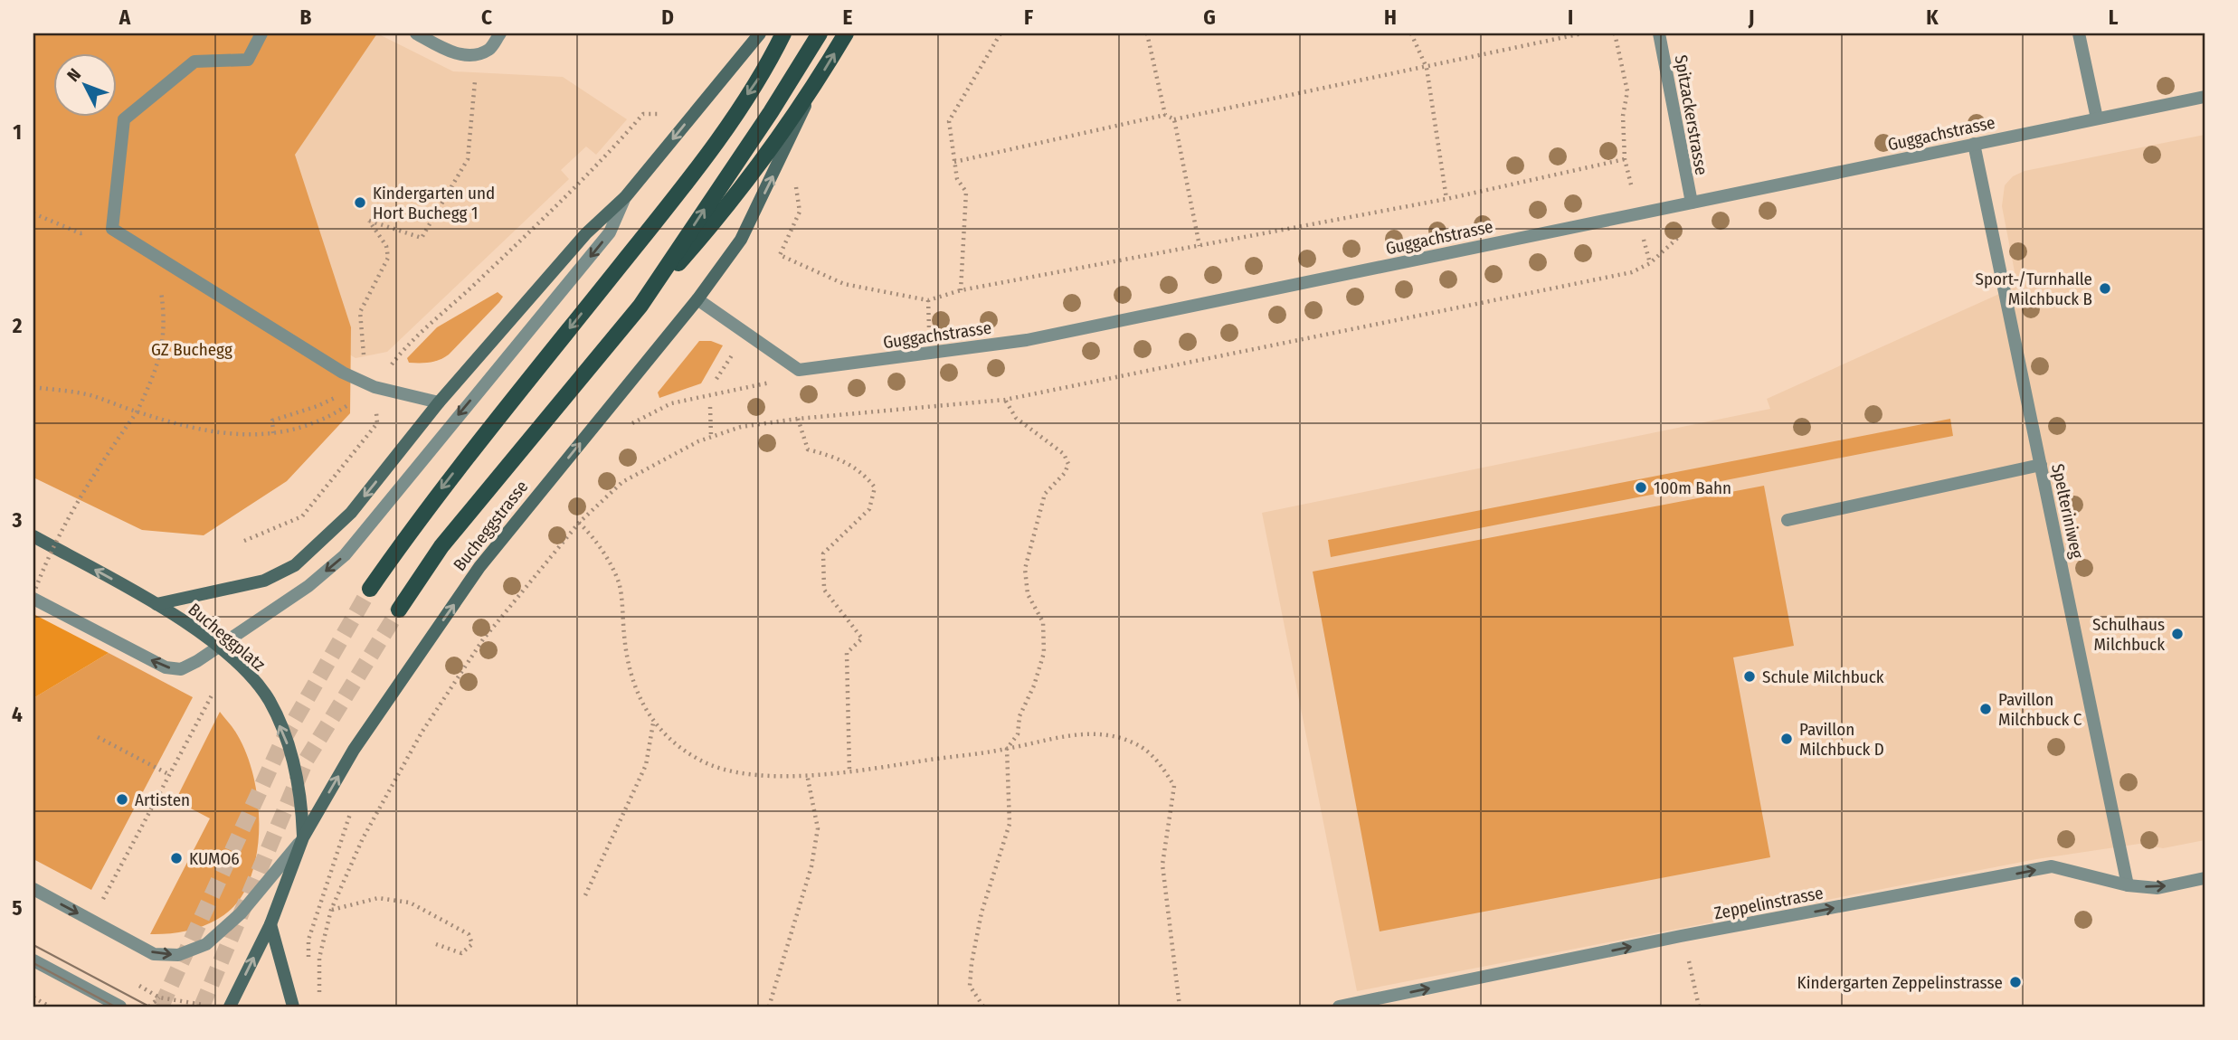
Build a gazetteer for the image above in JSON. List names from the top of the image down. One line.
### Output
{"streets":{"main road":["Bucheggstrasse"],"street":["Spitzackerstrasse","Guggachstrasse","Spelteriniweg","Bucheggplatz","Zeppelinstrasse"]},"crossings":[["Spitzackerstrasse","Guggachstrasse"],["Guggachstrasse","Spelteriniweg"],["Spelteriniweg","Zeppelinstrasse"],["Bucheggstrasse","Bucheggplatz"]],"one_way":["Bucheggplatz","Zeppelinstrasse"],"parks":["GZ Buchegg"],"places":["Kindergarten und Hort Buchegg 1","Sport-/Turnhalle Milchbuck B","100m Bahn","Schulhaus Milchbuck","Schule Milchbuck","Pavillon Milchbuck C","Pavillon Milchbuck D","Artisten","KUMO6","Kindergarten Zeppelinstrasse"],"north":"top left","grid":{"columns":["A","B","C","D","E","F","G","H","I","J","K","L"],"rows":["1","2","3","4","5"]}}
